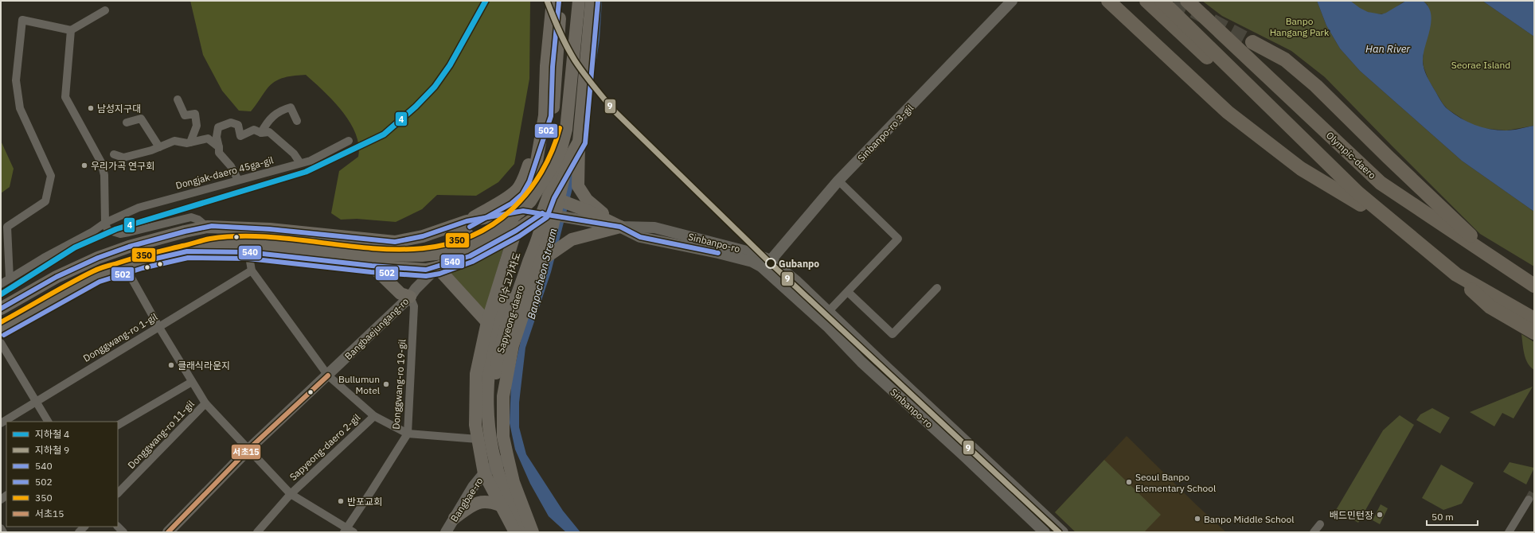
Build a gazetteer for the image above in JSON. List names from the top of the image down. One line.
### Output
{"streets":{"highway":["Olympic-daero"],"main road":["Sinbanpo-ro 3-gil","Sinbanpo-ro","이수고가차도","Sapyeong-daero","Bangbaejungang-ro","Bangbae-ro"],"street":["Dongjak-daero 45ga-gil","Donggwang-ro 1-gil","Donggwang-ro 19-gil","Donggwang-ro 11-gil","Sapyeong-daero 2-gil"]},"crossings":[["Sinbanpo-ro 3-gil","Sinbanpo-ro"],["Sinbanpo-ro","Sapyeong-daero"],["Sapyeong-daero","Bangbae-ro"],["Bangbaejungang-ro","Donggwang-ro 19-gil"]],"water":["Han River","Banpocheon Stream"],"parks":["Banpo Hangang Park","Seorae Island"],"places":["남성지구대","우리가곡 연구회","Gubanpo","클래식라운지","Bullumun Motel","Seoul Banpo Elementary School","반포교회","배드민턴장","Banpo Middle School"],"lines":["metro line 4","metro line 9","transit line 502","transit line 350","transit line 540","transit line 서초15"],"legend":["지하철 4","지하철 9","540","502","350","서초15"],"scale_bar":"50 m"}
